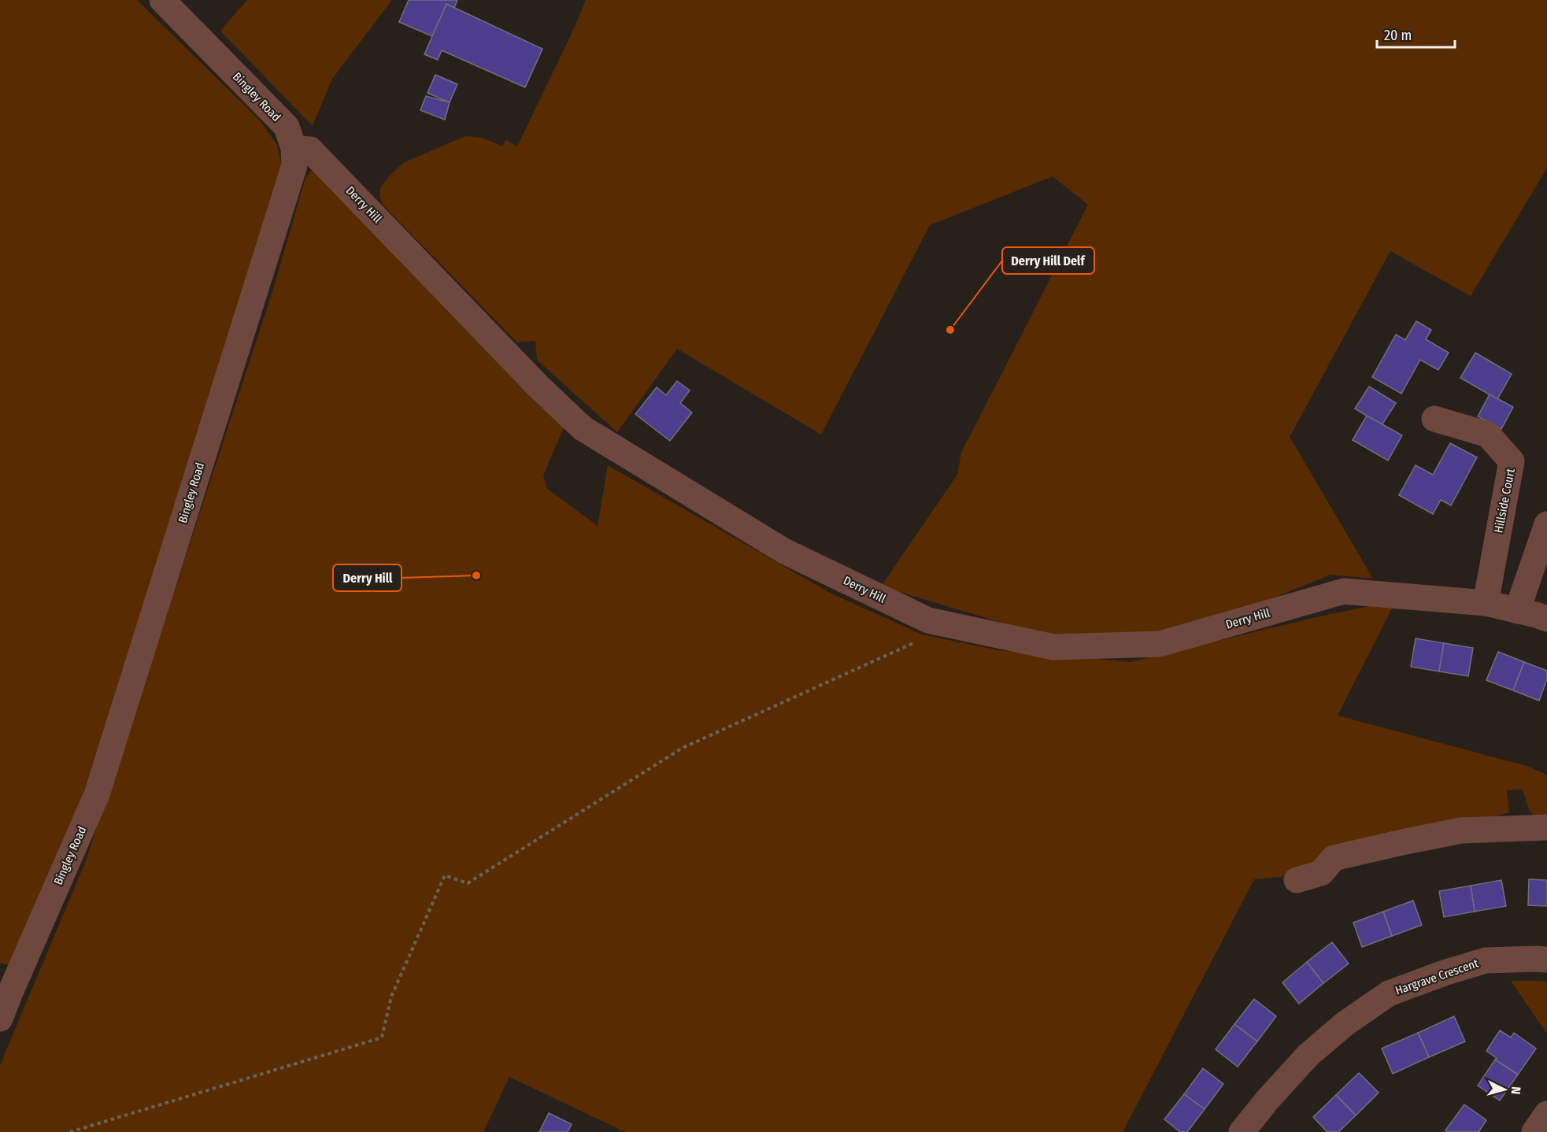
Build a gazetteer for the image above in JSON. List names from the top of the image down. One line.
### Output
{"streets":{"street":["Bingley Road","Derry Hill","Hillside Court","Hargrave Crescent"]},"crossings":[["Bingley Road","Derry Hill"],["Derry Hill","Hillside Court"]],"places":["Derry Hill Delf","Derry Hill"],"scale_bar":"20 m","north":"right"}
